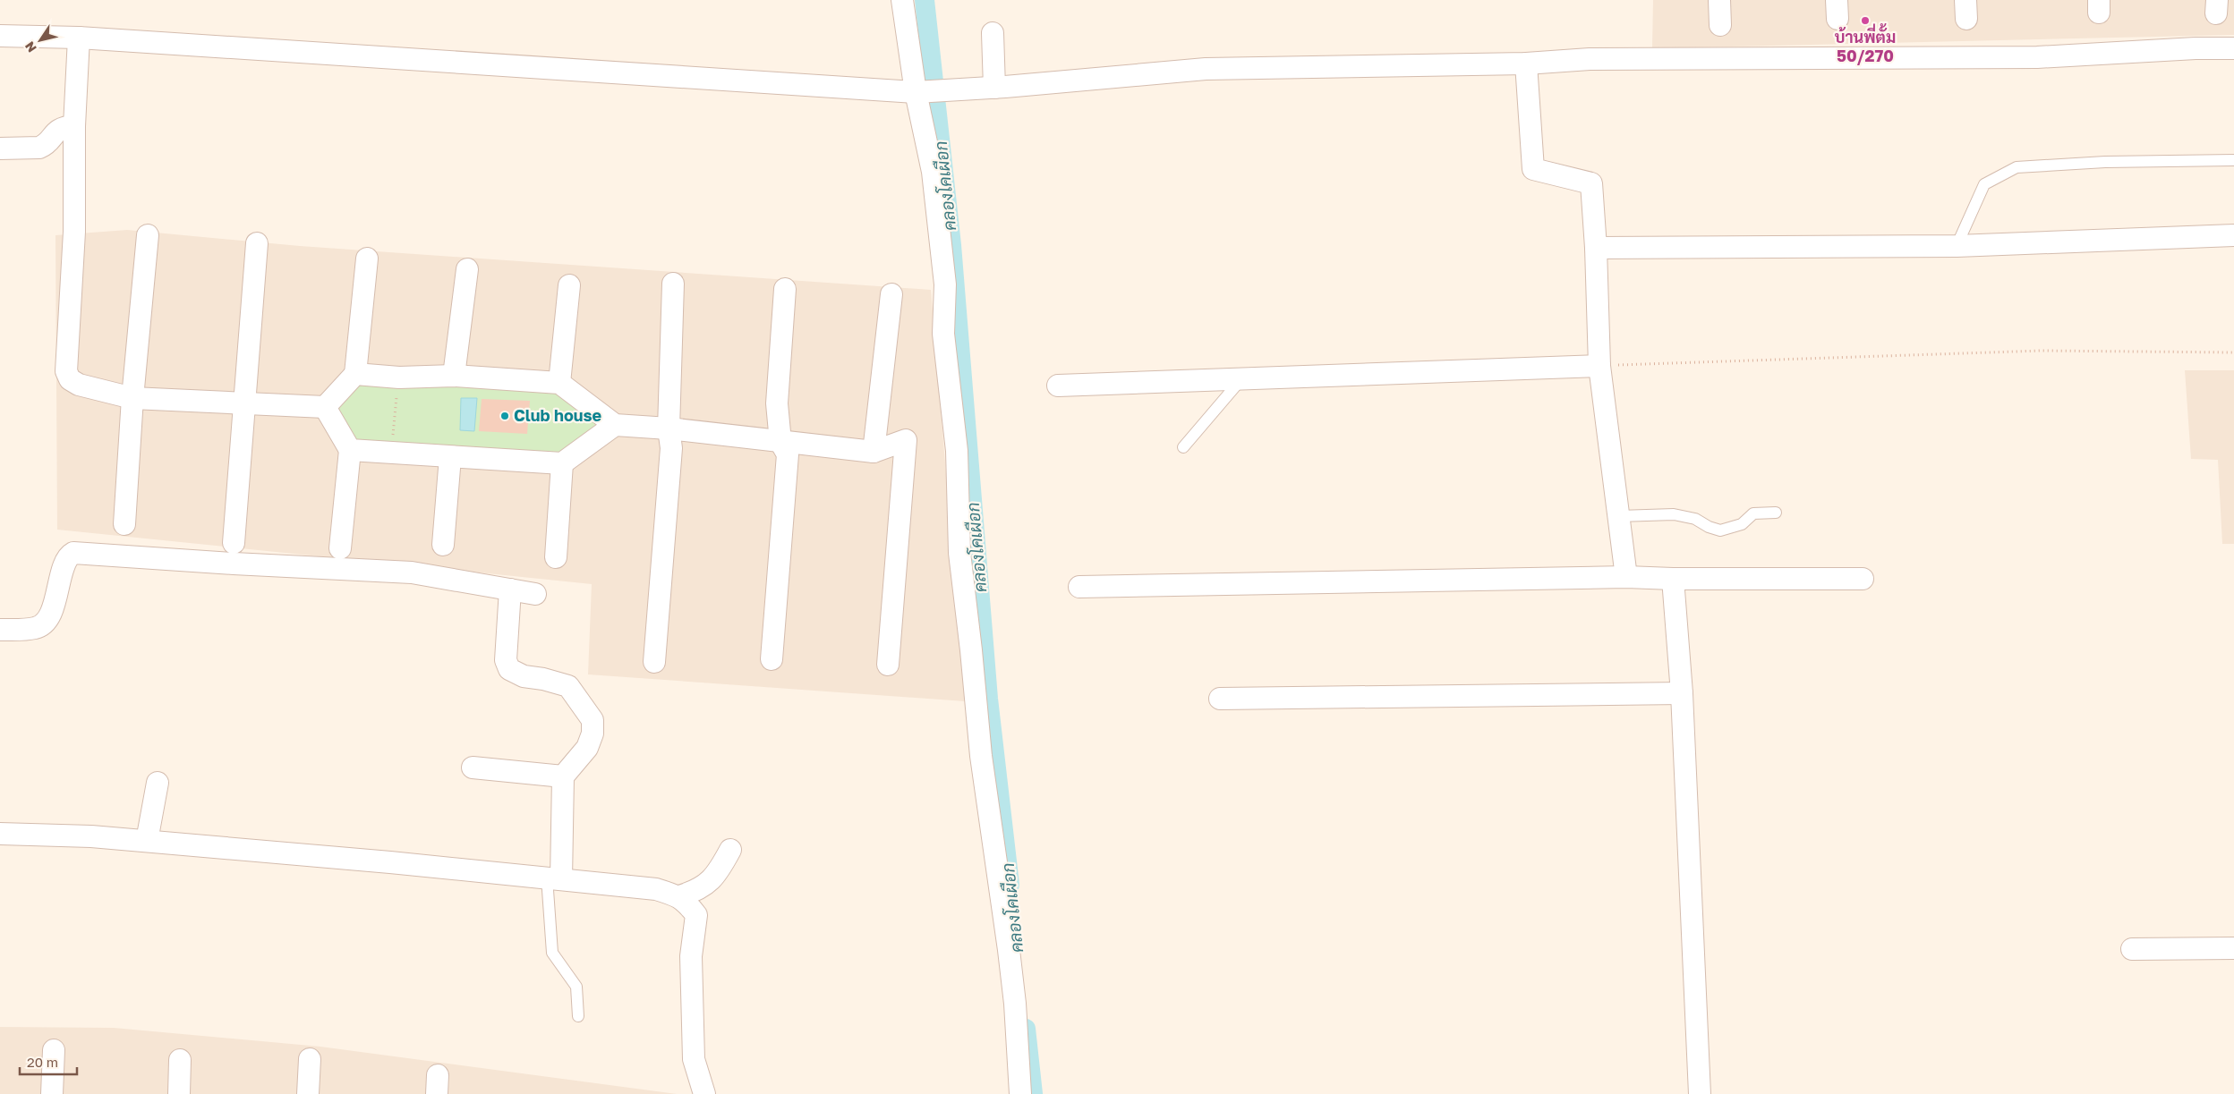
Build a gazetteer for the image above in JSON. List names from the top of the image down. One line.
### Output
{"water":["คลองโคเผือก"],"places":["บ้านพี่ตั้ม 50/270","Club house"],"scale_bar":"20 m","north":"bottom left"}
